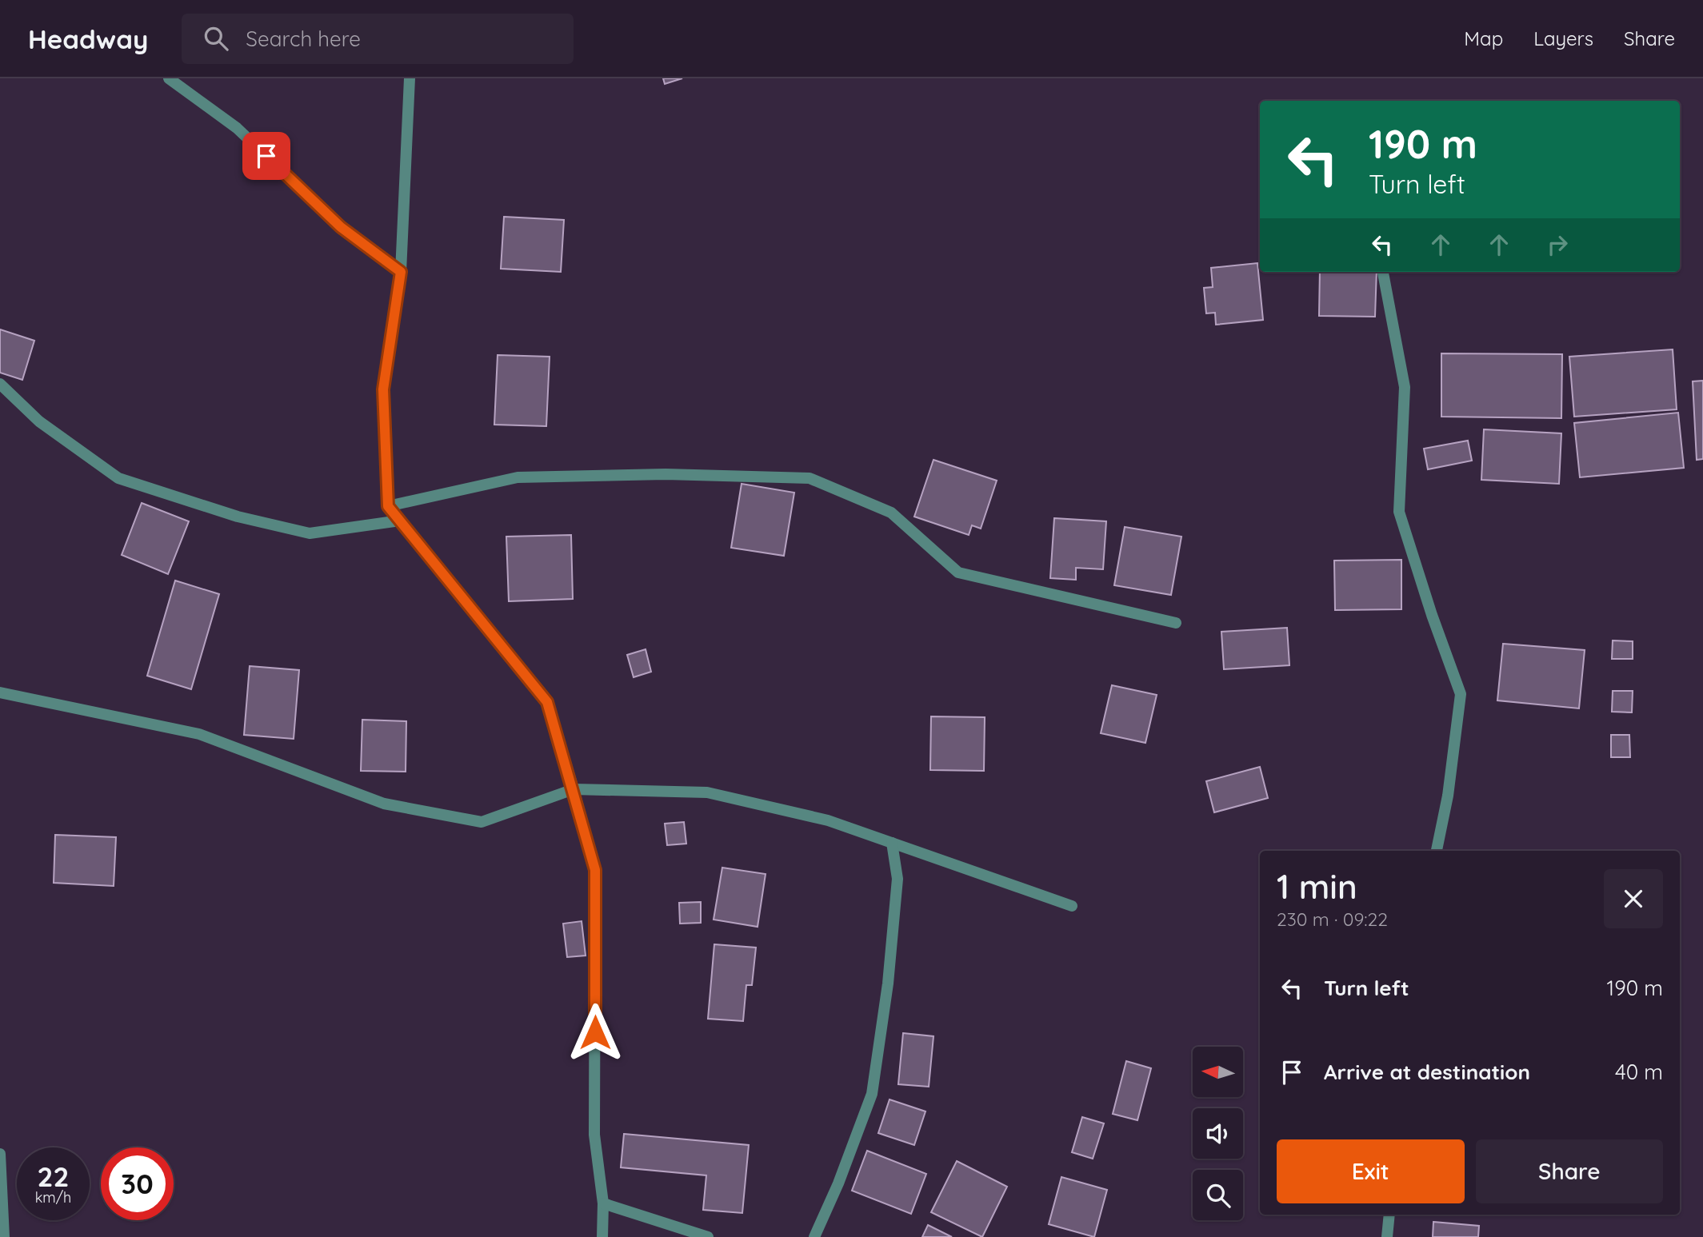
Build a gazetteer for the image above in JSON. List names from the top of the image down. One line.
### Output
{"north":"left","page":{"header":"Headway","search":"Search here","nav":["Map","Layers","Share"],"turn":["190 m","Turn left"],"heading":["1 min","230 m · 09:22"],"list":[{"name":"Turn left","value":"190 m"},{"name":"Arrive at destination","value":"40 m"}],"buttons":["Exit","Share"],"speed":"22 km/h","limit":"30"}}
